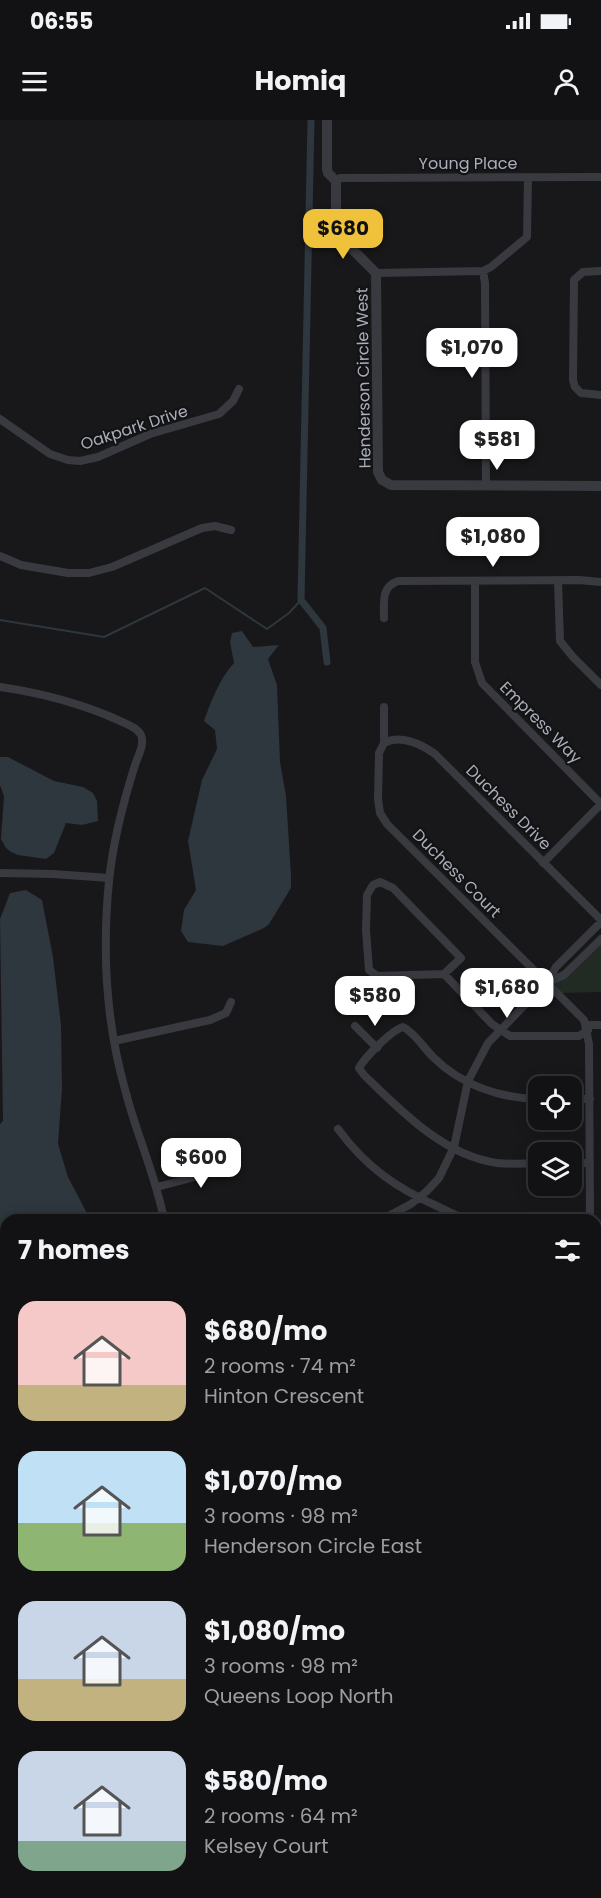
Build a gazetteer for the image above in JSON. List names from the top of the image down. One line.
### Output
{"streets":{"street":["Young Place","Henderson Circle West","Oakpark Drive","Empress Way","Duchess Drive","Duchess Court"]},"crossings":[["Duchess Drive","Duchess Court"]],"page":{"status":"06:55","header":"Homiq","price":["$680","$1,070","$581","$1,080","$1,680","$580","$600"],"heading":"7 homes","list":[{"name":"$680/mo","note":"2 rooms · 74 m² · Hinton Crescent"},{"name":"$1,070/mo","note":"3 rooms · 98 m² · Henderson Circle East"},{"name":"$1,080/mo","note":"3 rooms · 98 m² · Queens Loop North"},{"name":"$580/mo","note":"2 rooms · 64 m² · Kelsey Court"}]}}
